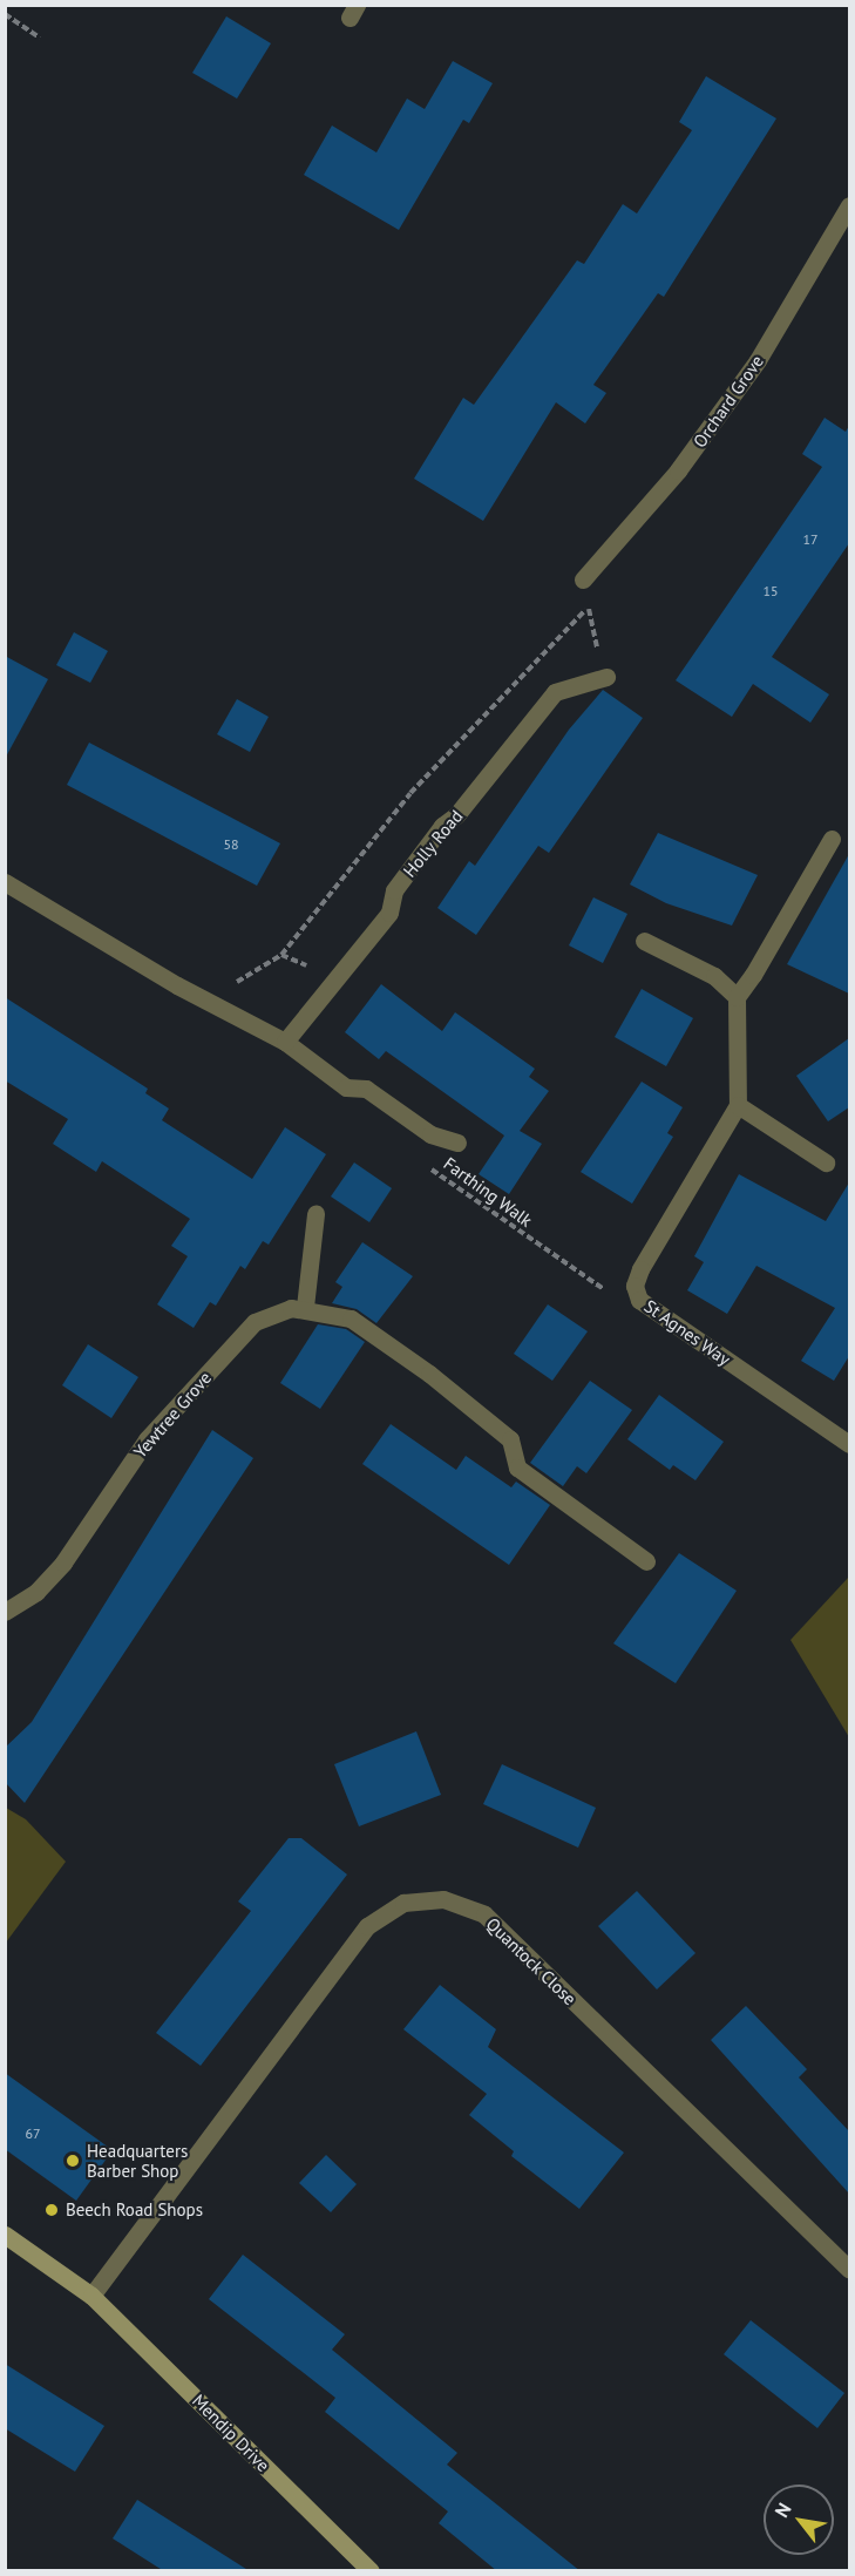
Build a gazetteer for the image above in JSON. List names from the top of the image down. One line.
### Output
{"streets":{"street":["Orchard Grove","Holly Road","St Agnes Way","Yewtree Grove","Quantock Close","Mendip Drive"],"path":["Farthing Walk"]},"crossings":[["Farthing Walk","St Agnes Way"],["Quantock Close","Mendip Drive"]],"places":["Headquarters Barber Shop","Beech Road Shops"],"house_numbers":["17","15","58","67"],"north":"top left"}
